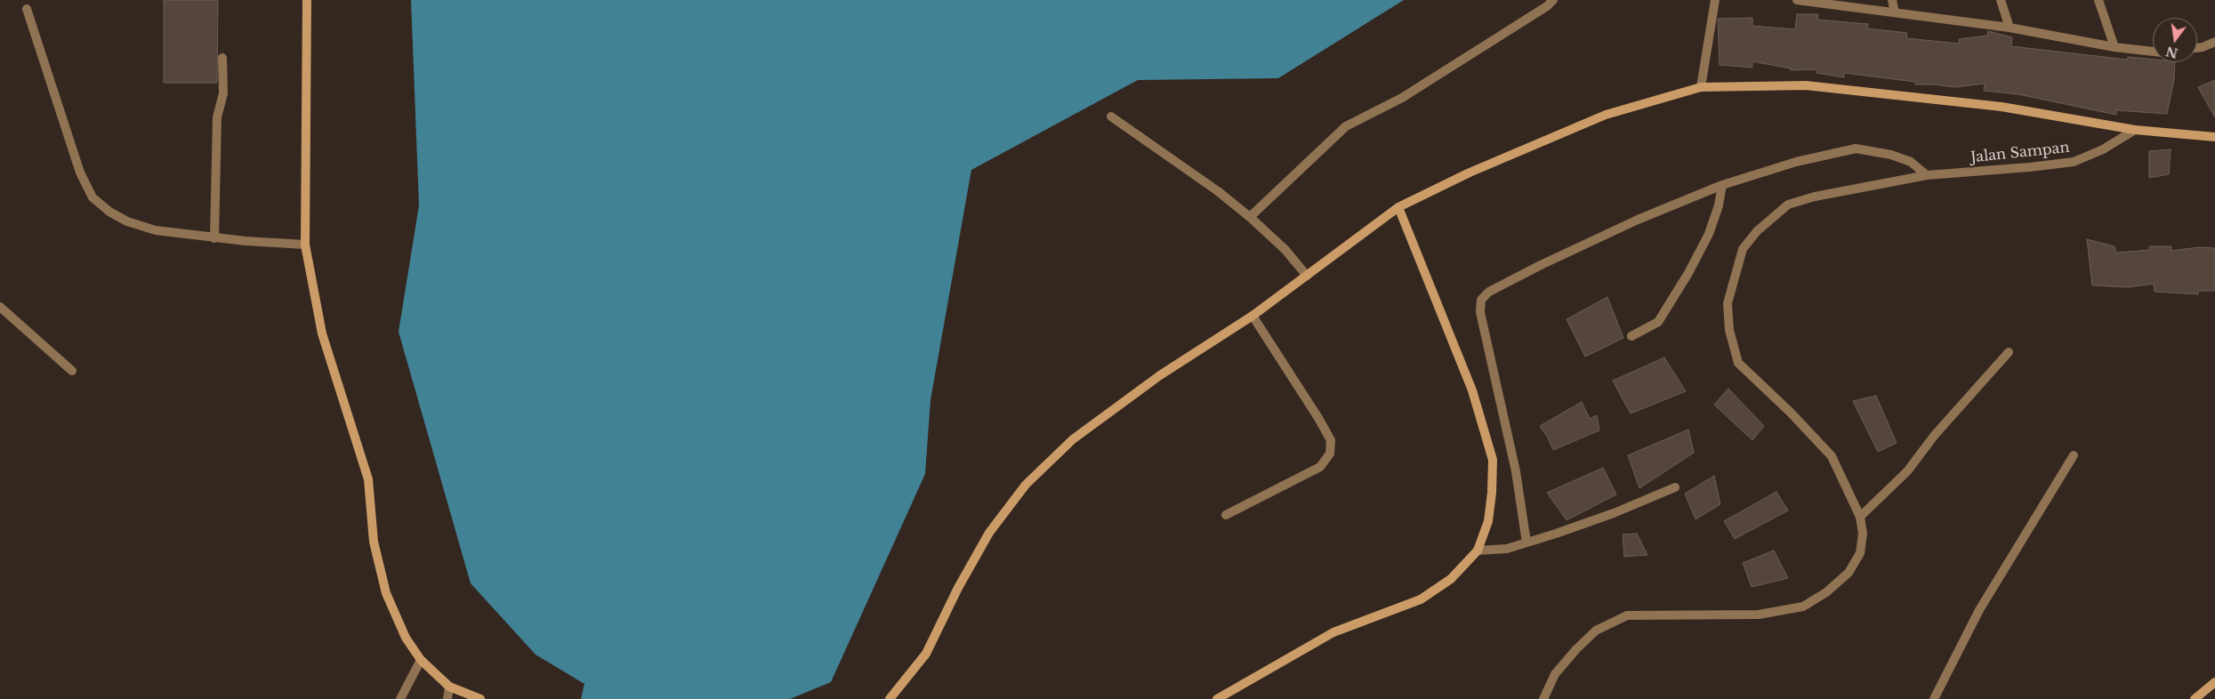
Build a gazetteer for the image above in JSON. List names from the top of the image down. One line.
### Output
{"streets":{"street":["Jalan Sampan"]},"north":"bottom"}
